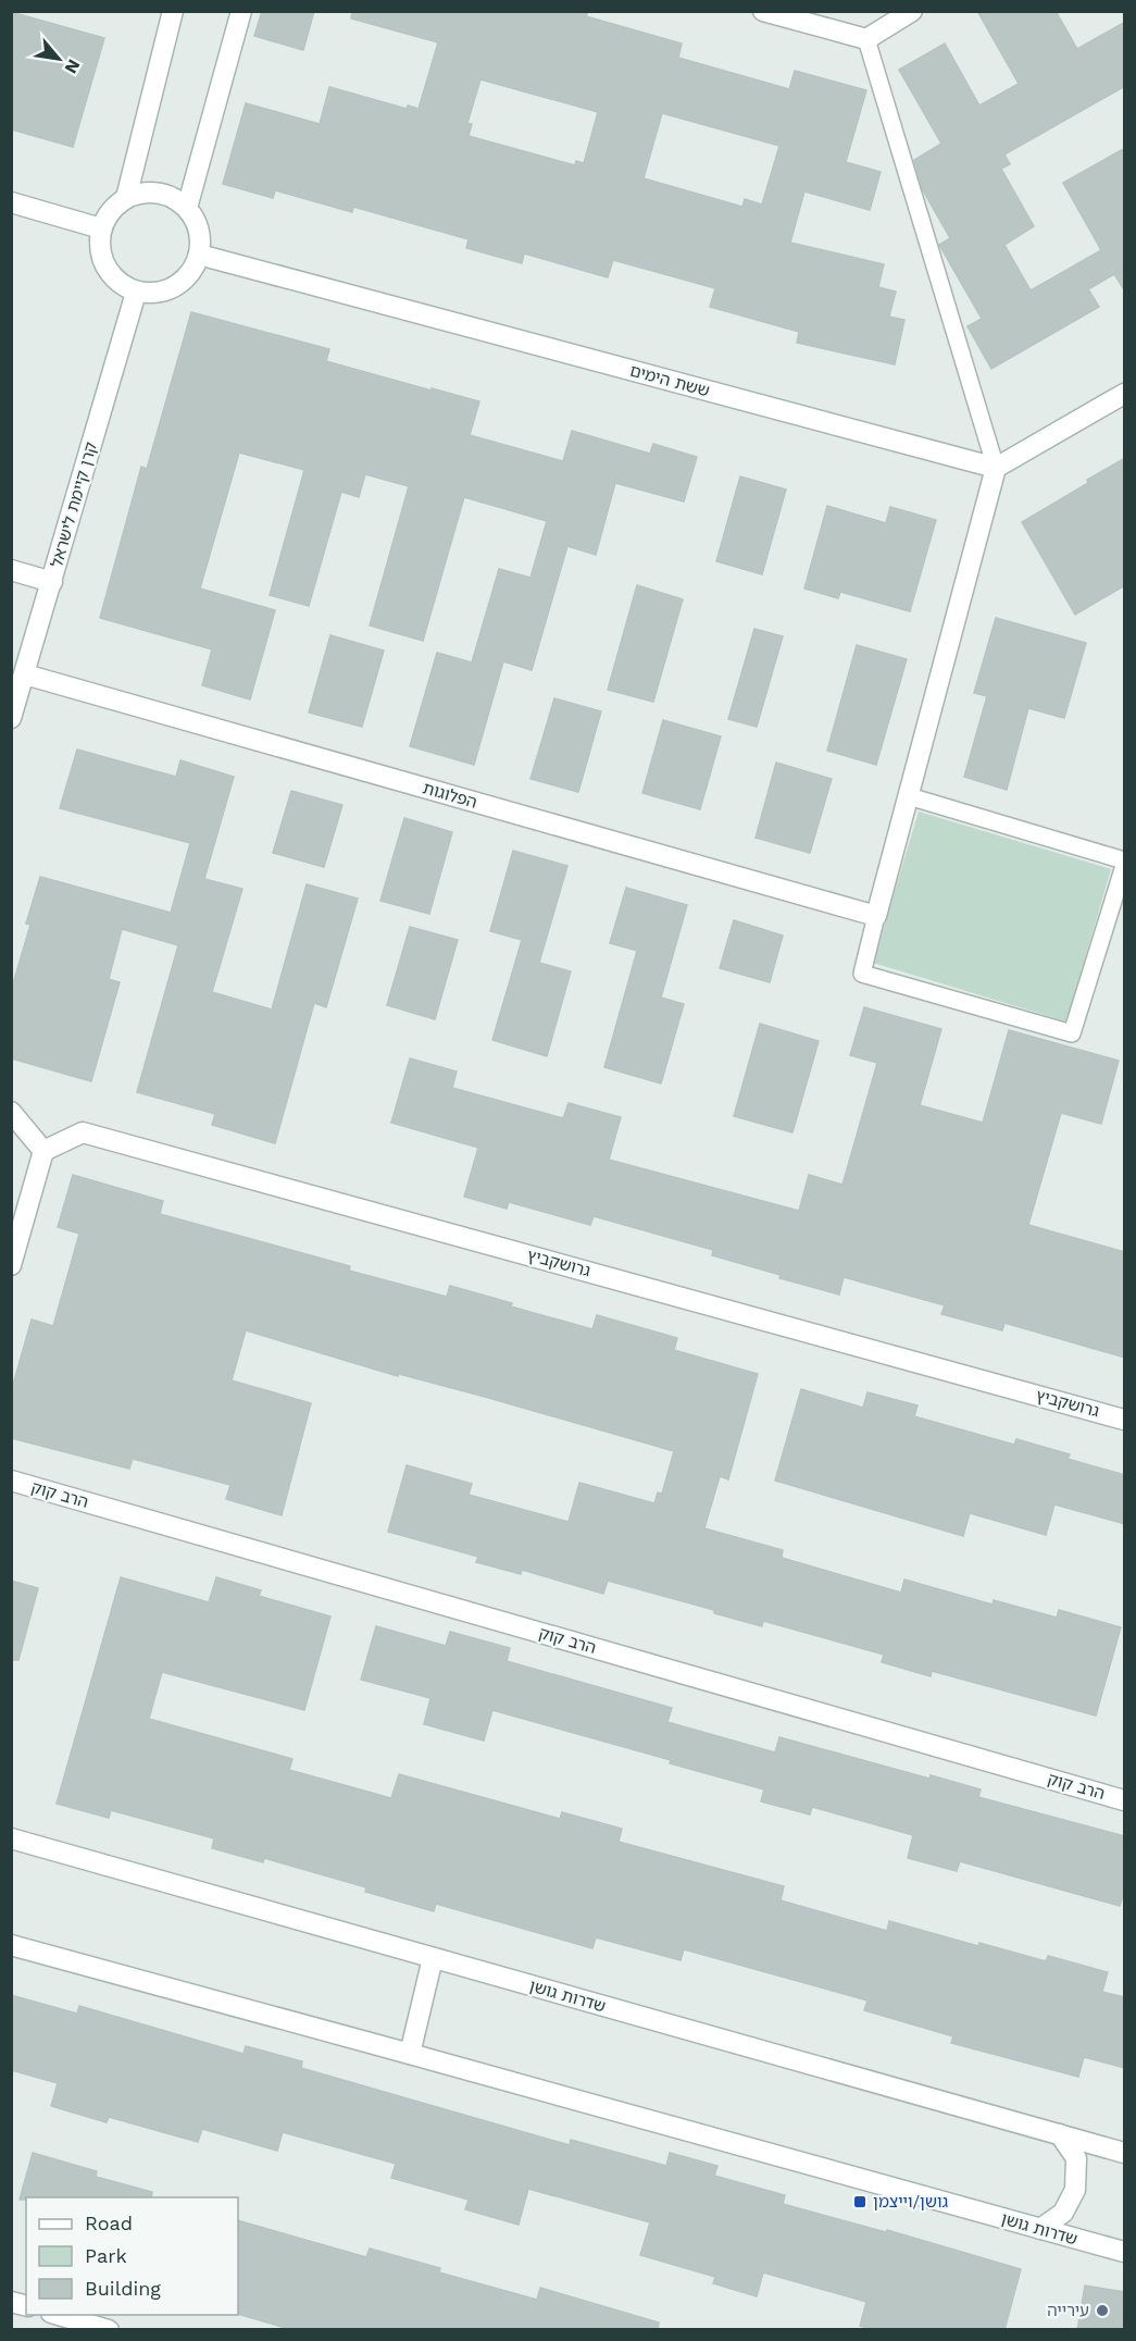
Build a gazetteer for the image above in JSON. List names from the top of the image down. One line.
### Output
{"streets":{"street":["ששת הימים","קרן קיימת לישראל","הפלוגות","גרושקביץ","הרב קוק","שדרות גושן"]},"crossings":[["ששת הימים","קרן קיימת לישראל"],["קרן קיימת לישראל","הפלוגות"]],"places":{"transit":["גושן/וייצמן"],"other":["עירייה"]},"legend":["Road","Park","Building"],"north":"bottom right"}
